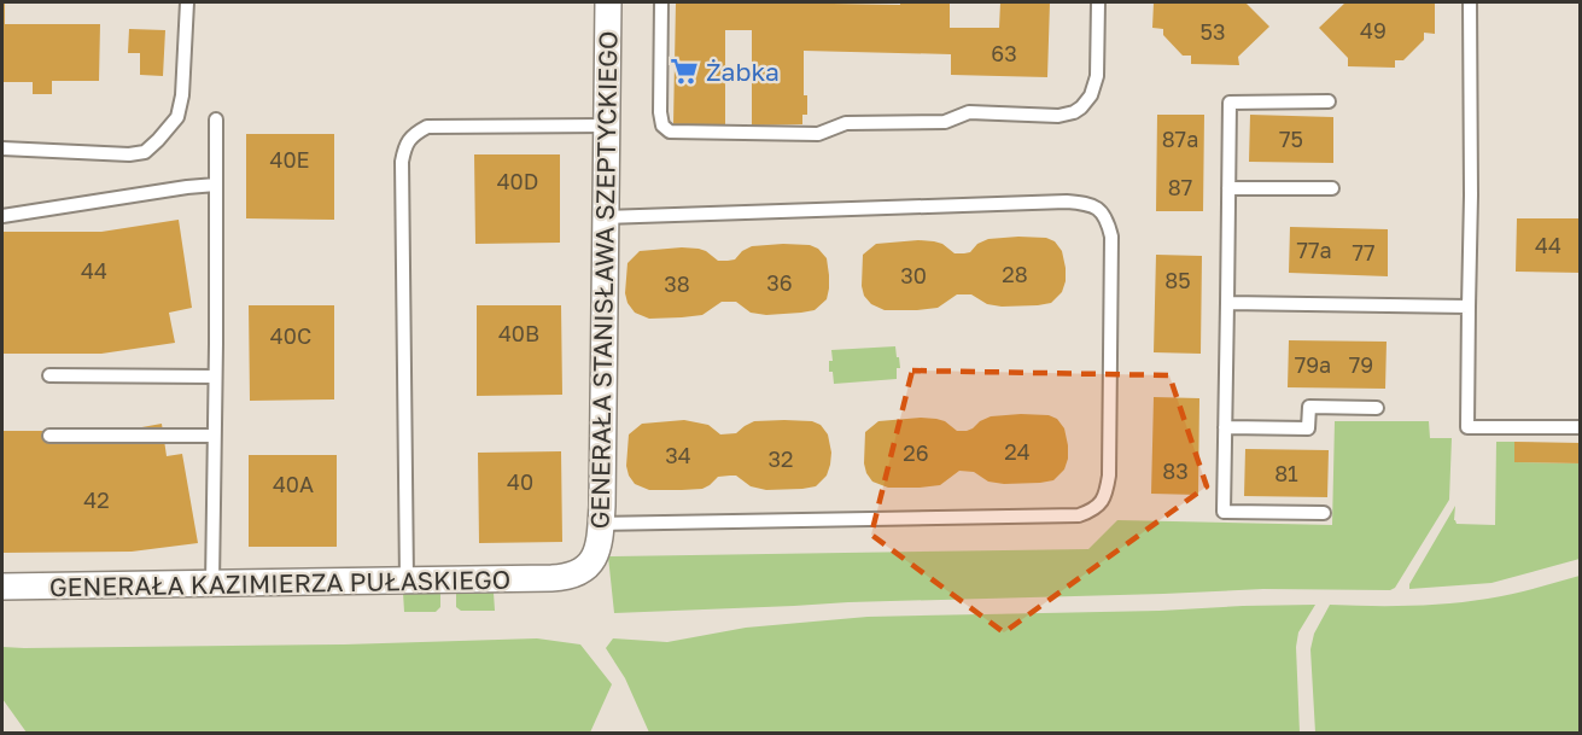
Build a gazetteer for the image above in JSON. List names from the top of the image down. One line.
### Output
{"streets":{"street":["GENERAŁA STANISŁAWA SZEPTYCKIEGO","GENERAŁA KAZIMIERZA PUŁASKIEGO"]},"crossings":[["GENERAŁA STANISŁAWA SZEPTYCKIEGO","GENERAŁA KAZIMIERZA PUŁASKIEGO"]],"places":{"supermarket":["Żabka"]},"house_numbers":["49","53","63","87a","75","40E","40D","87","44","77a","77","44","28","30","85","36","38","40B","40C","79a","79","24","26","34","32","83","81","40","40A","42"]}
